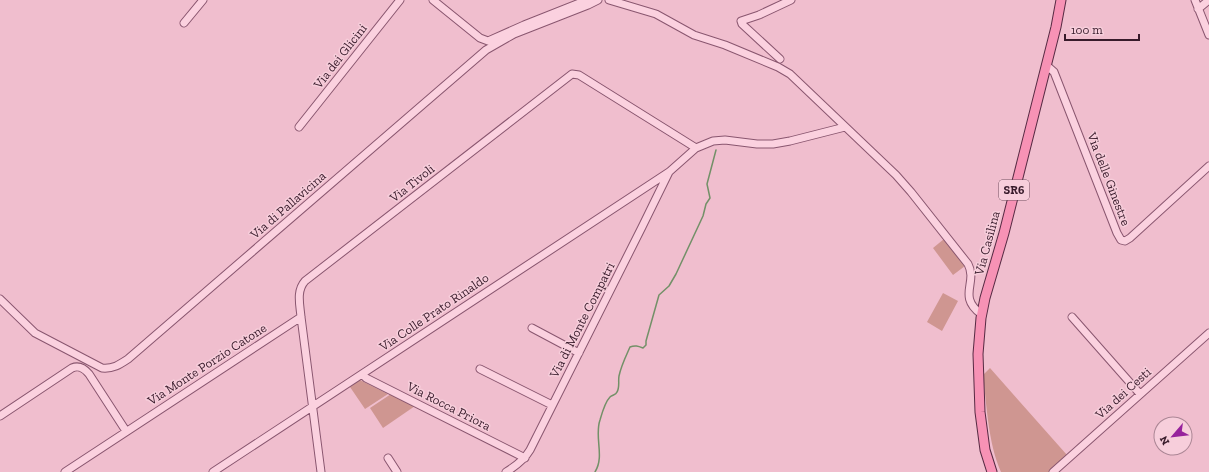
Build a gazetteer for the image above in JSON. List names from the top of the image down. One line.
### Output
{"streets":{"main road":["SR6","Via Casilina"],"street":["Via dei Glicini","Via delle Ginestre","Via Tivoli","Via di Pallavicina","Via Colle Prato Rinaldo","Via di Monte Compatri","Via Monte Porzio Catone","Via dei Cesti","Via Rocca Priora"]},"crossings":[["Via delle Ginestre","Via Casilina"],["Via Tivoli","Via Colle Prato Rinaldo"],["Via Tivoli","Via Monte Porzio Catone"],["Via Colle Prato Rinaldo","Via di Monte Compatri"],["Via Colle Prato Rinaldo","Via Rocca Priora"],["Via di Monte Compatri","Via Rocca Priora"]],"scale_bar":"100 m","north":"bottom left"}
